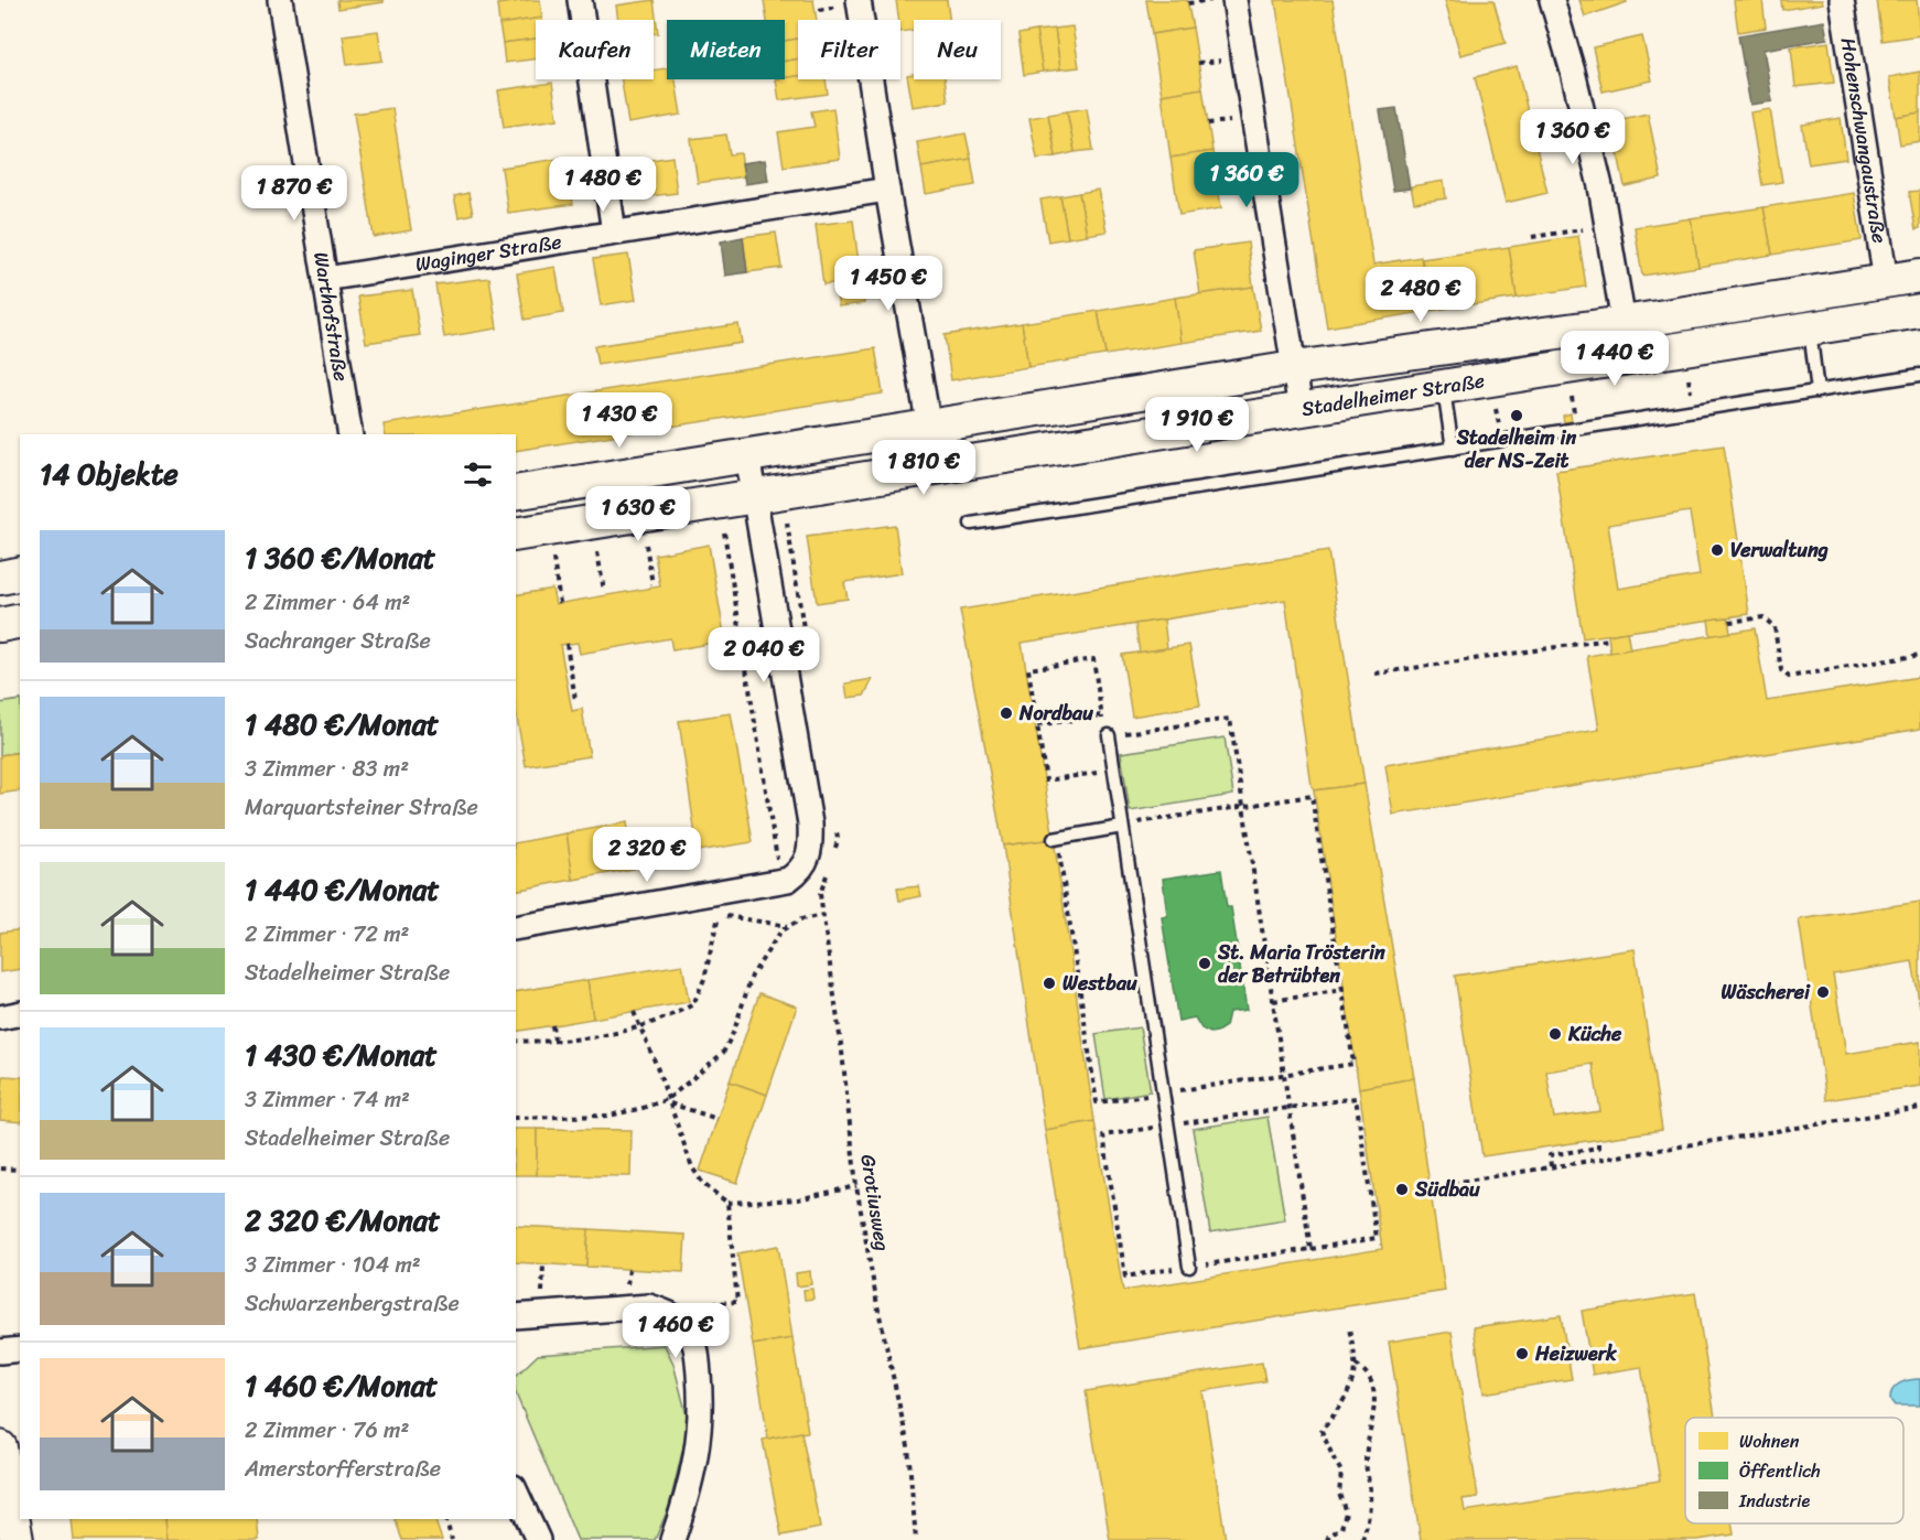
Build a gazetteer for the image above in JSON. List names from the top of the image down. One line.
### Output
{"streets":{"main road":["Stadelheimer Straße"],"street":["Hohenschwangaustraße","Waginger Straße","Warthofstraße"],"path":["Grotiusweg"]},"crossings":[["Hohenschwangaustraße","Stadelheimer Straße"],["Waginger Straße","Warthofstraße"]],"places":["Stadelheim in der NS-Zeit","Verwaltung","Nordbau","St. Maria Trösterin der Betrübten","Westbau","Wäscherei","Küche","Südbau","Heizwerk"],"legend":["Wohnen","Öffentlich","Industrie"],"page":{"chip":["Kaufen","Mieten","Filter","Neu"],"price":["1 360 €","1 360 €","1 480 €","1 870 €","1 450 €","2 480 €","1 440 €","1 430 €","1 910 €","1 810 €","1 630 €","2 040 €","2 320 €","1 460 €"],"heading":"14 Objekte","list":[{"name":"1 360 €/Monat","note":"2 Zimmer · 64 m² · Sachranger Straße"},{"name":"1 480 €/Monat","note":"3 Zimmer · 83 m² · Marquartsteiner Straße"},{"name":"1 440 €/Monat","note":"2 Zimmer · 72 m² · Stadelheimer Straße"},{"name":"1 430 €/Monat","note":"3 Zimmer · 74 m² · Stadelheimer Straße"},{"name":"2 320 €/Monat","note":"3 Zimmer · 104 m² · Schwarzenbergstraße"},{"name":"1 460 €/Monat","note":"2 Zimmer · 76 m² · Amerstorfferstraße"}]}}
